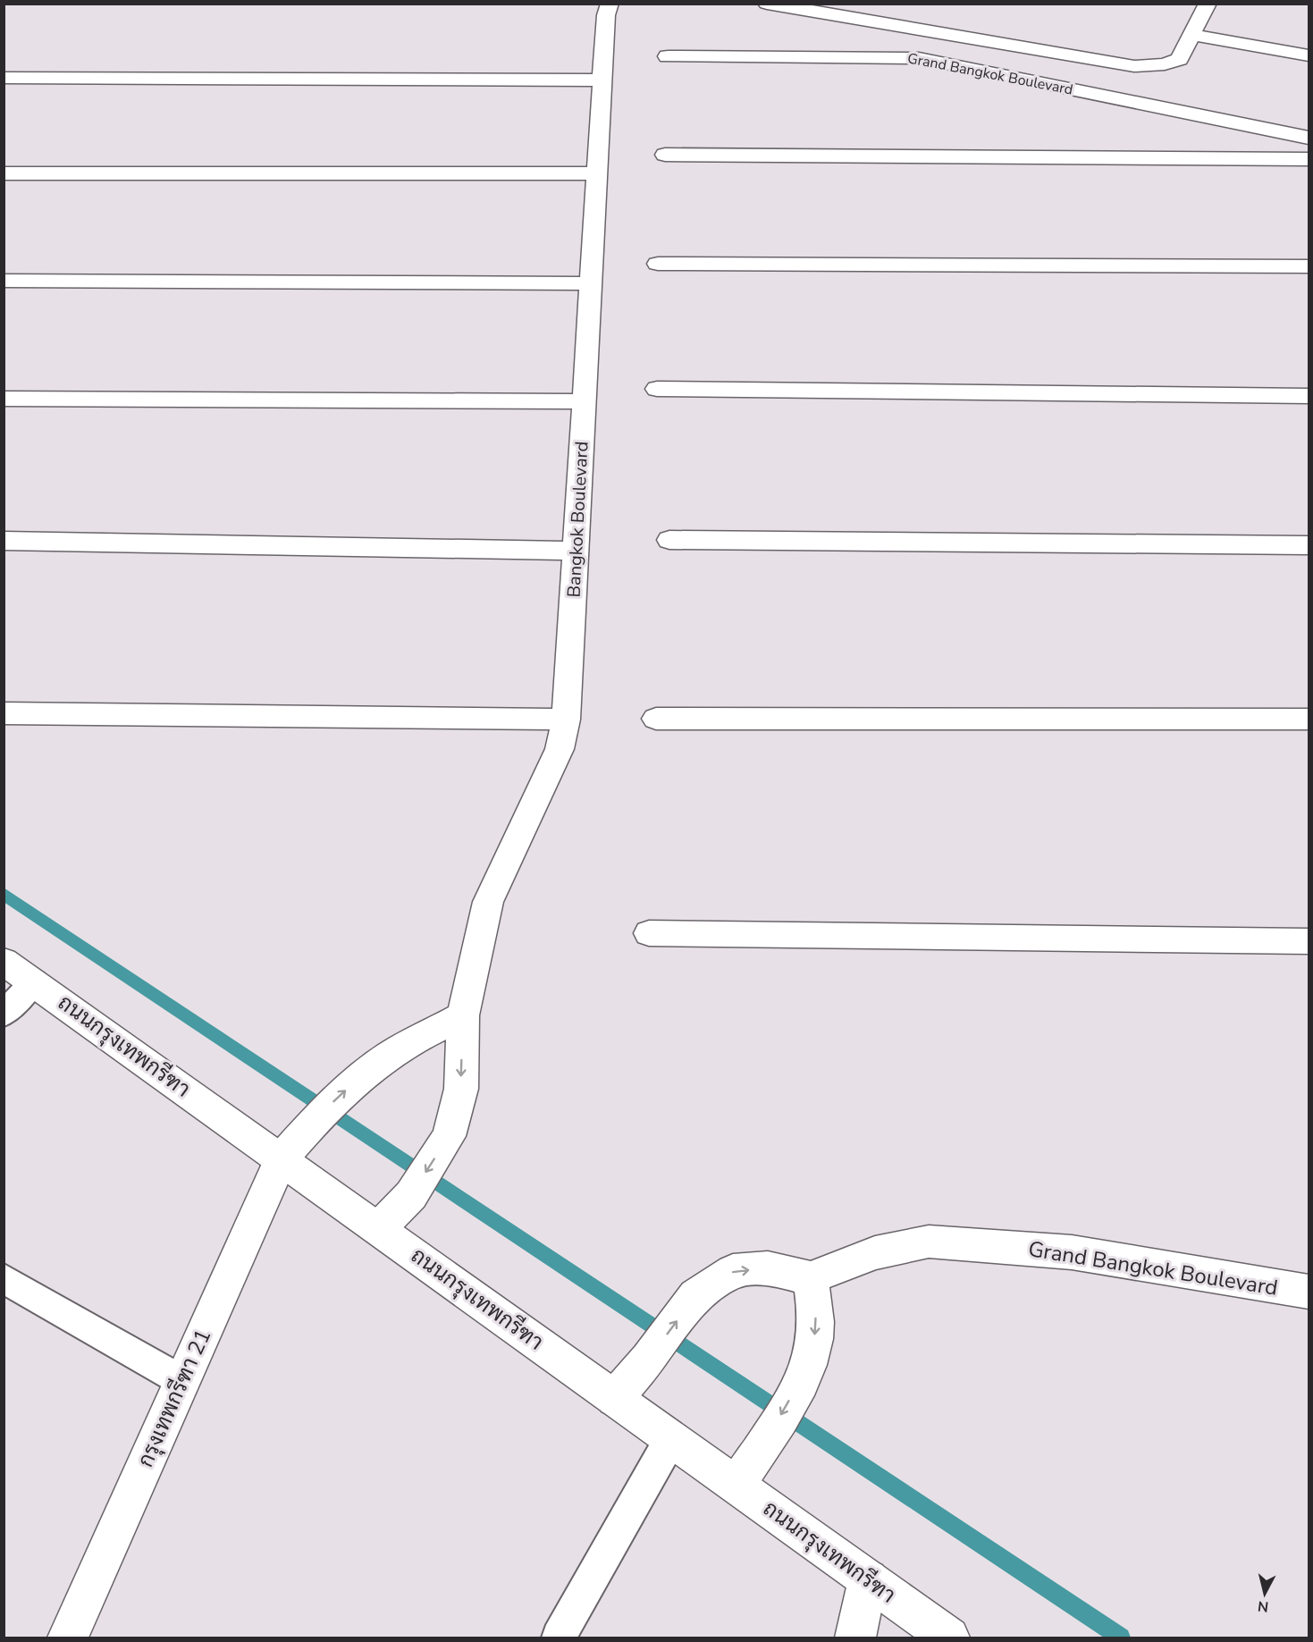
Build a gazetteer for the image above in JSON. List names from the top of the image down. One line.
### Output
{"streets":{"street":["Grand Bangkok Boulevard","Bangkok Boulevard","ถนนกรุงเทพกรีฑา","กรุงเทพกรีฑา 21"]},"crossings":[["Bangkok Boulevard","ถนนกรุงเทพกรีฑา"],["ถนนกรุงเทพกรีฑา","กรุงเทพกรีฑา 21"]],"north":"bottom"}
